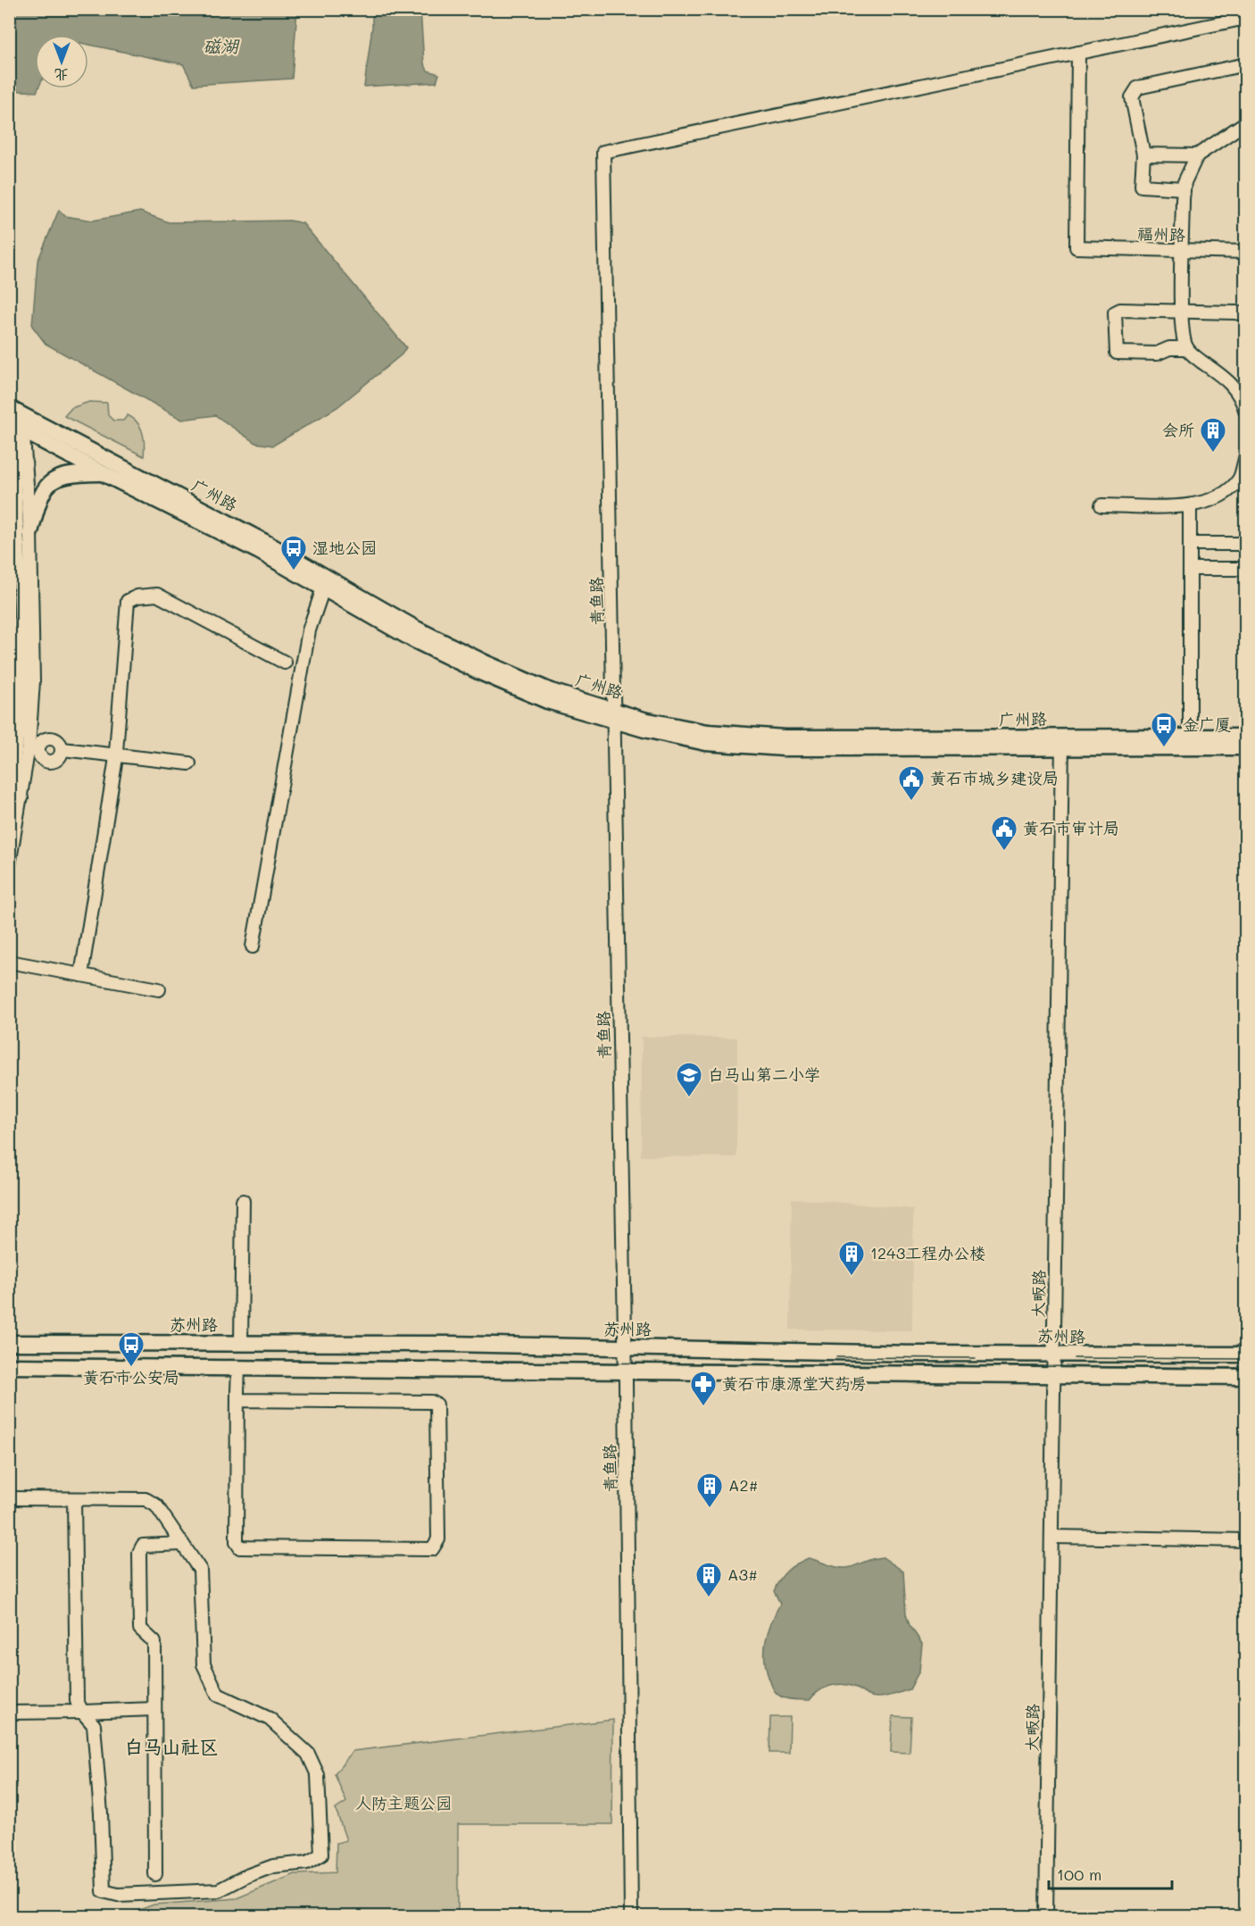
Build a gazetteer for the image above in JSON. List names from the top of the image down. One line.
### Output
{"streets":{"main road":["广州路","苏州路"],"street":["福州路","青鱼路","大畈路"]},"crossings":[["福州路","青鱼路"],["广州路","青鱼路"],["广州路","大畈路"],["青鱼路","苏州路"],["大畈路","苏州路"]],"districts":["白马山社区"],"water":["磁湖"],"parks":["人防主题公园"],"places":{"building":["会所","1243工程办公楼","A2#","A3#"],"bus stop":["湿地公园","金广厦","黄石市公安局"],"public building":["黄石市城乡建设局","黄石市审计局"],"school or university":["白马山第二小学"],"pharmacy":["黄石市康源堂大药房"]},"scale_bar":"100 m","north":"bottom"}
